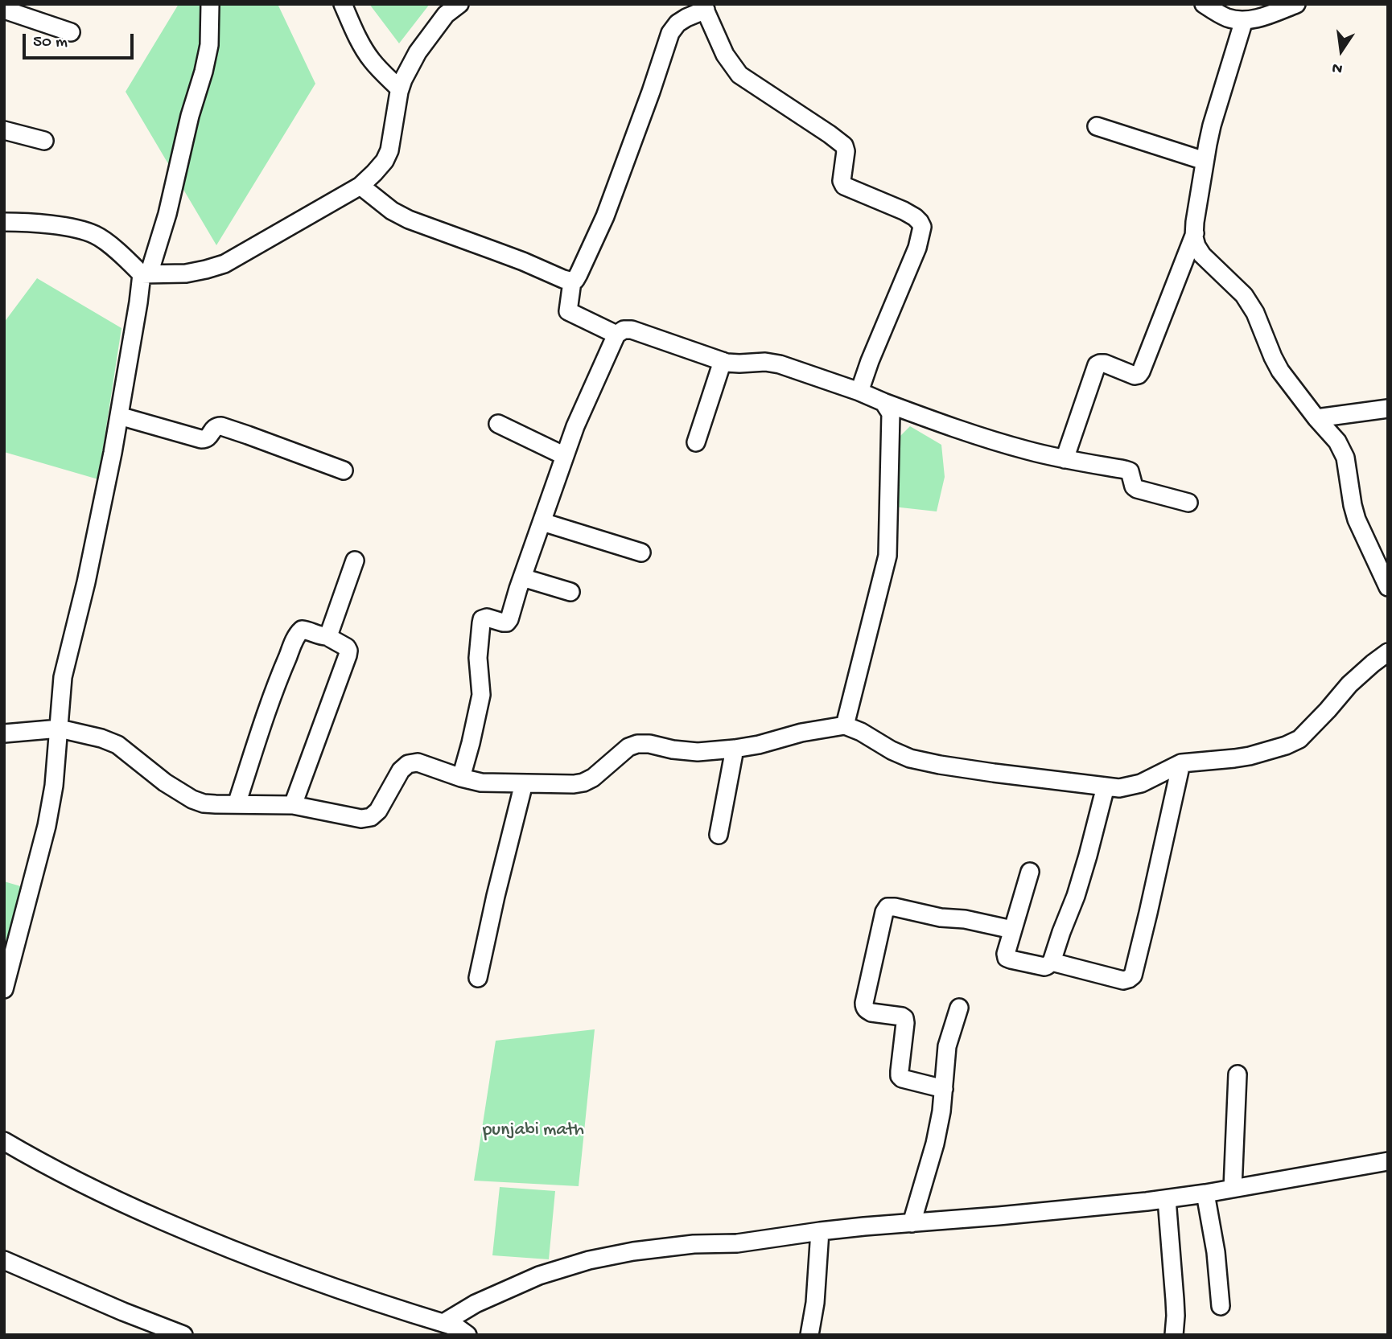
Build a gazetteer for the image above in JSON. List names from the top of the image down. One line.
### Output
{"parks":["punjabi math"],"scale_bar":"50 m","north":"bottom"}
